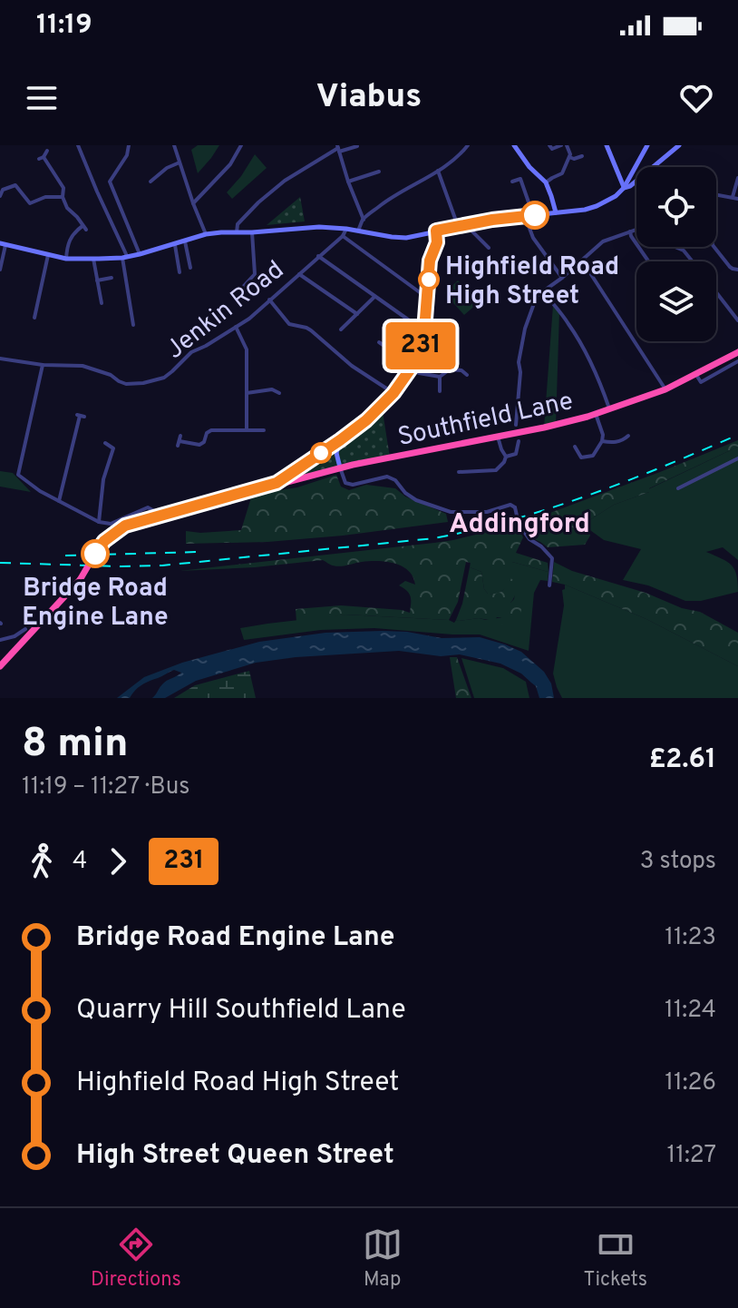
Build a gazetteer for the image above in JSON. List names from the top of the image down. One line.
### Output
{"streets":{"highway":["Southfield Lane"],"street":["Jenkin Road"]},"districts":["Addingford"],"places":["Highfield Road High Street","Bridge Road Engine Lane"],"lines":["bus line 231"],"page":{"status":"11:19","header":"Viabus","on_map":"231","heading":["8 min","11:19 – 11:27 · Bus","£2.61"],"legs":["4","231","3 stops"],"list":[{"name":"Bridge Road Engine Lane","value":"11:23"},{"name":"Quarry Hill Southfield Lane","value":"11:24"},{"name":"Highfield Road High Street","value":"11:26"},{"name":"High Street Queen Street","value":"11:27"}],"tabs":["Directions","Map","Tickets"]}}
